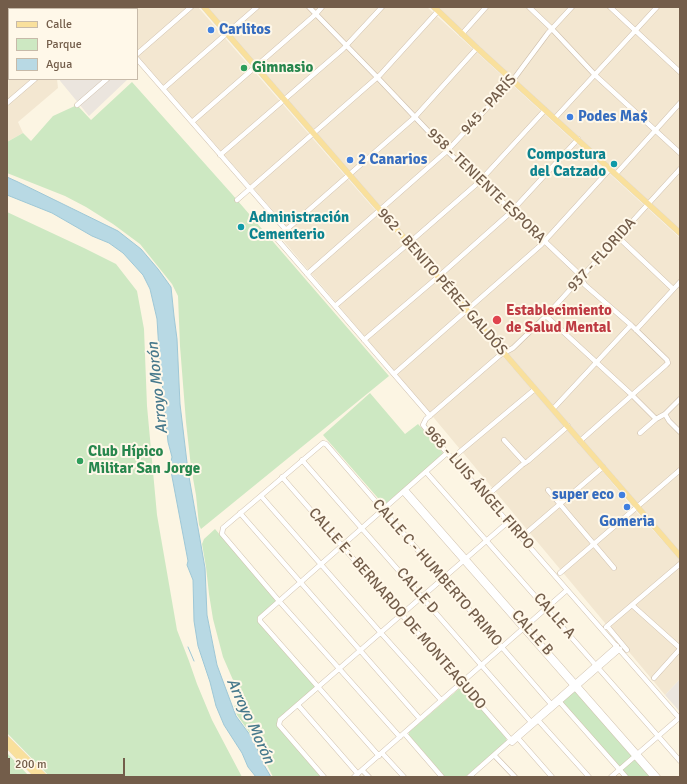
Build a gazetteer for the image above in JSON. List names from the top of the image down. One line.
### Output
{"streets":{"main road":["962 - BENITO PÉREZ GALDÓS"],"street":["945 - PARÍS","958 - TENIENTE ESPORA","937 - FLORIDA","968 - LUIS ÁNGEL FIRPO","CALLE C - HUMBERTO PRIMO","CALLE D","CALLE E - BERNARDO DE MONTEAGUDO","CALLE A","CALLE B"]},"crossings":[["945 - PARÍS","958 - TENIENTE ESPORA"],["945 - PARÍS","962 - BENITO PÉREZ GALDÓS"],["945 - PARÍS","968 - LUIS ÁNGEL FIRPO"],["958 - TENIENTE ESPORA","937 - FLORIDA"],["937 - FLORIDA","962 - BENITO PÉREZ GALDÓS"],["937 - FLORIDA","968 - LUIS ÁNGEL FIRPO"],["CALLE C - HUMBERTO PRIMO","CALLE D"]],"water":["Arroyo Morón"],"places":["Carlitos","Gimnasio","Podes Ma$","2 Canarios","Compostura del Catzado","Administración Cementerio","Establecimiento de Salud Mental","Club Hípico Militar San Jorge","super eco","Gomeria"],"legend":["Calle","Parque","Agua"],"scale_bar":"200 m"}
